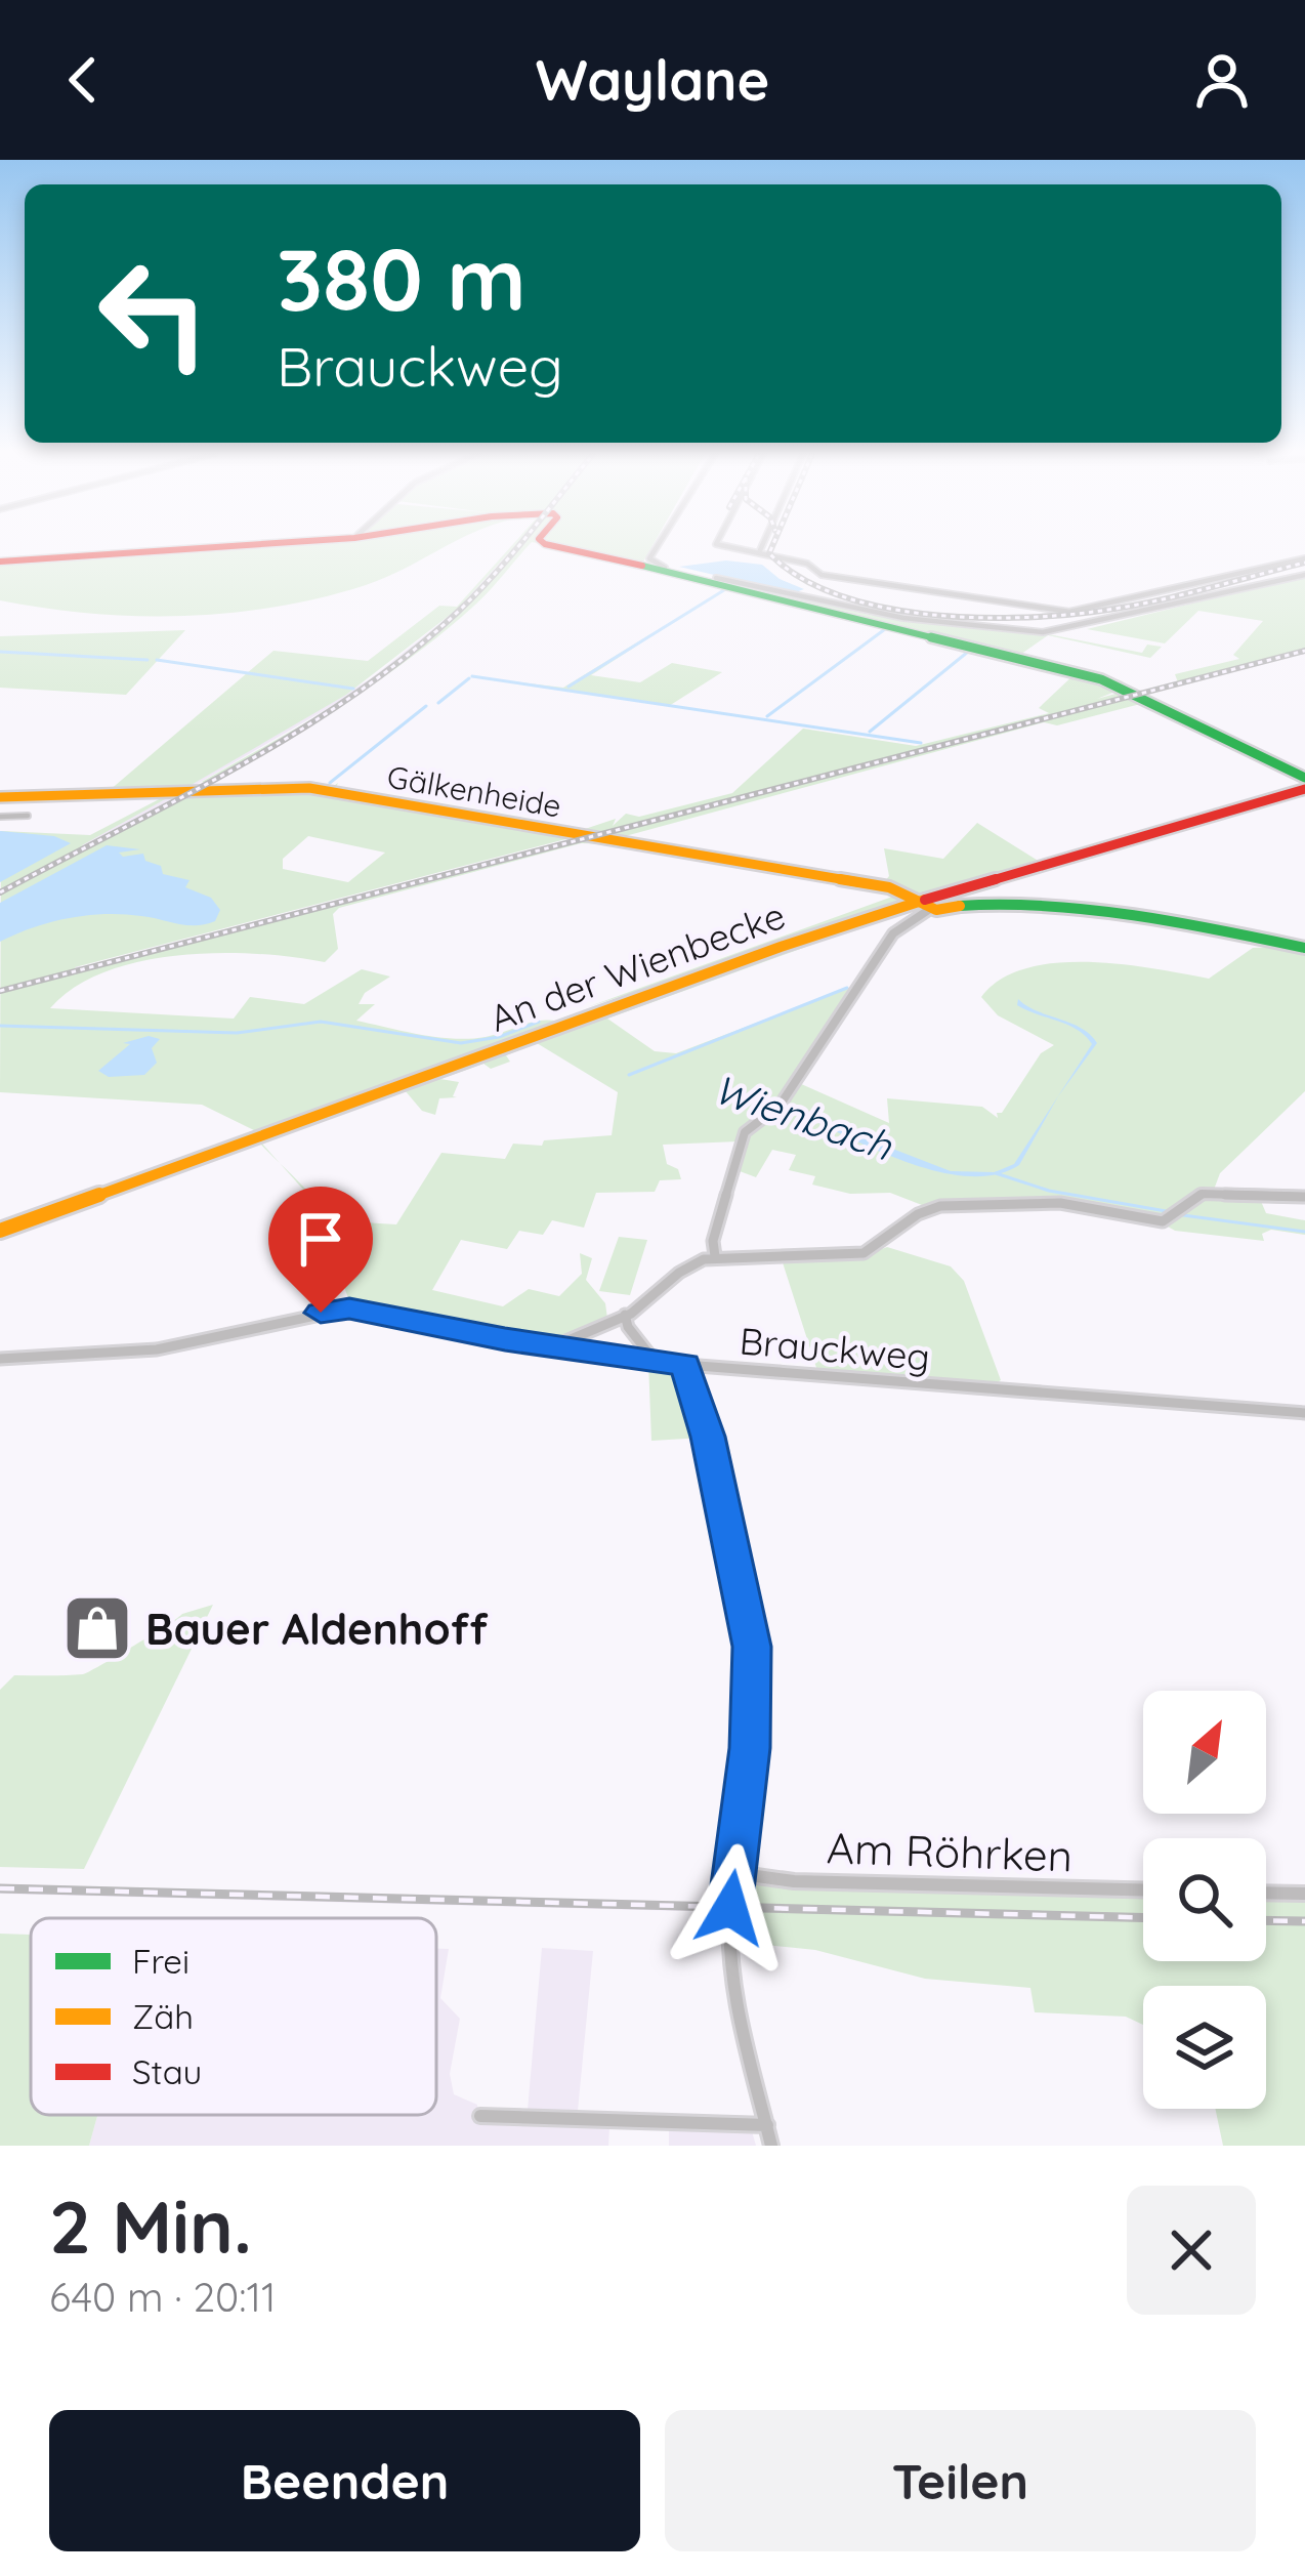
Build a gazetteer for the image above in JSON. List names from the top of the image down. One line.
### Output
{"streets":{"street":["Gälkenheide","An der Wienbecke","Brauckweg","Am Röhrken"]},"crossings":[["Gälkenheide","An der Wienbecke"]],"water":["Wienbach"],"places":{"shop":["Bauer Aldenhoff"]},"legend":["Frei","Zäh","Stau"],"north":"top right","page":{"header":"Waylane","turn":["380 m","Brauckweg"],"heading":["2 Min.","640 m · 20:11"],"buttons":["Beenden","Teilen"]}}
